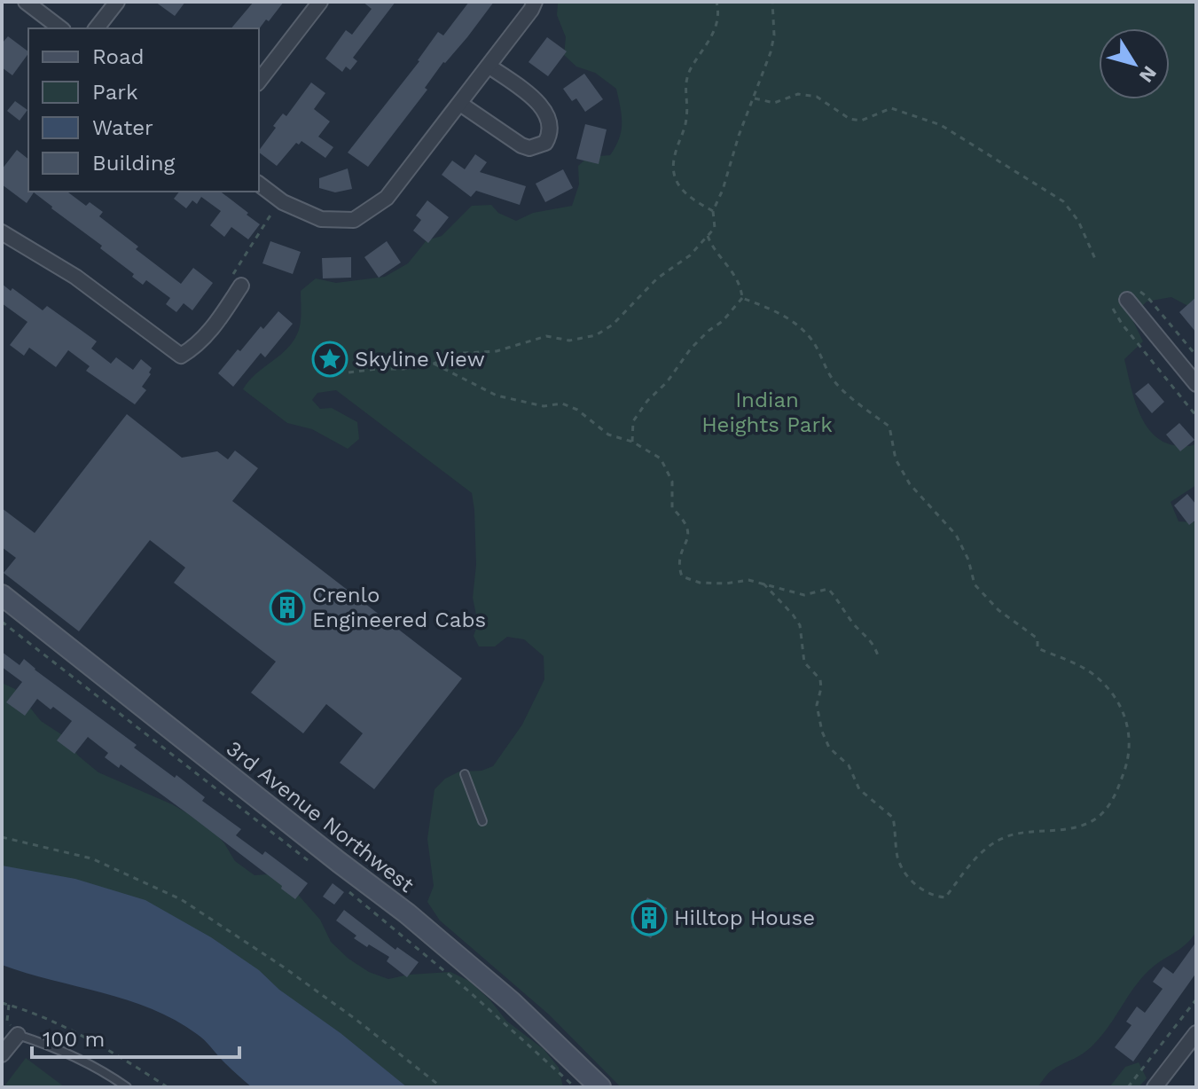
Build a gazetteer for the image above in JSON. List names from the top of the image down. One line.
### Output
{"streets":{"main road":["3rd Avenue Northwest"]},"parks":["Indian Heights Park"],"places":{"place":["Skyline View"],"building":["Crenlo Engineered Cabs","Hilltop House"]},"legend":["Road","Park","Water","Building"],"scale_bar":"100 m","north":"bottom right"}
